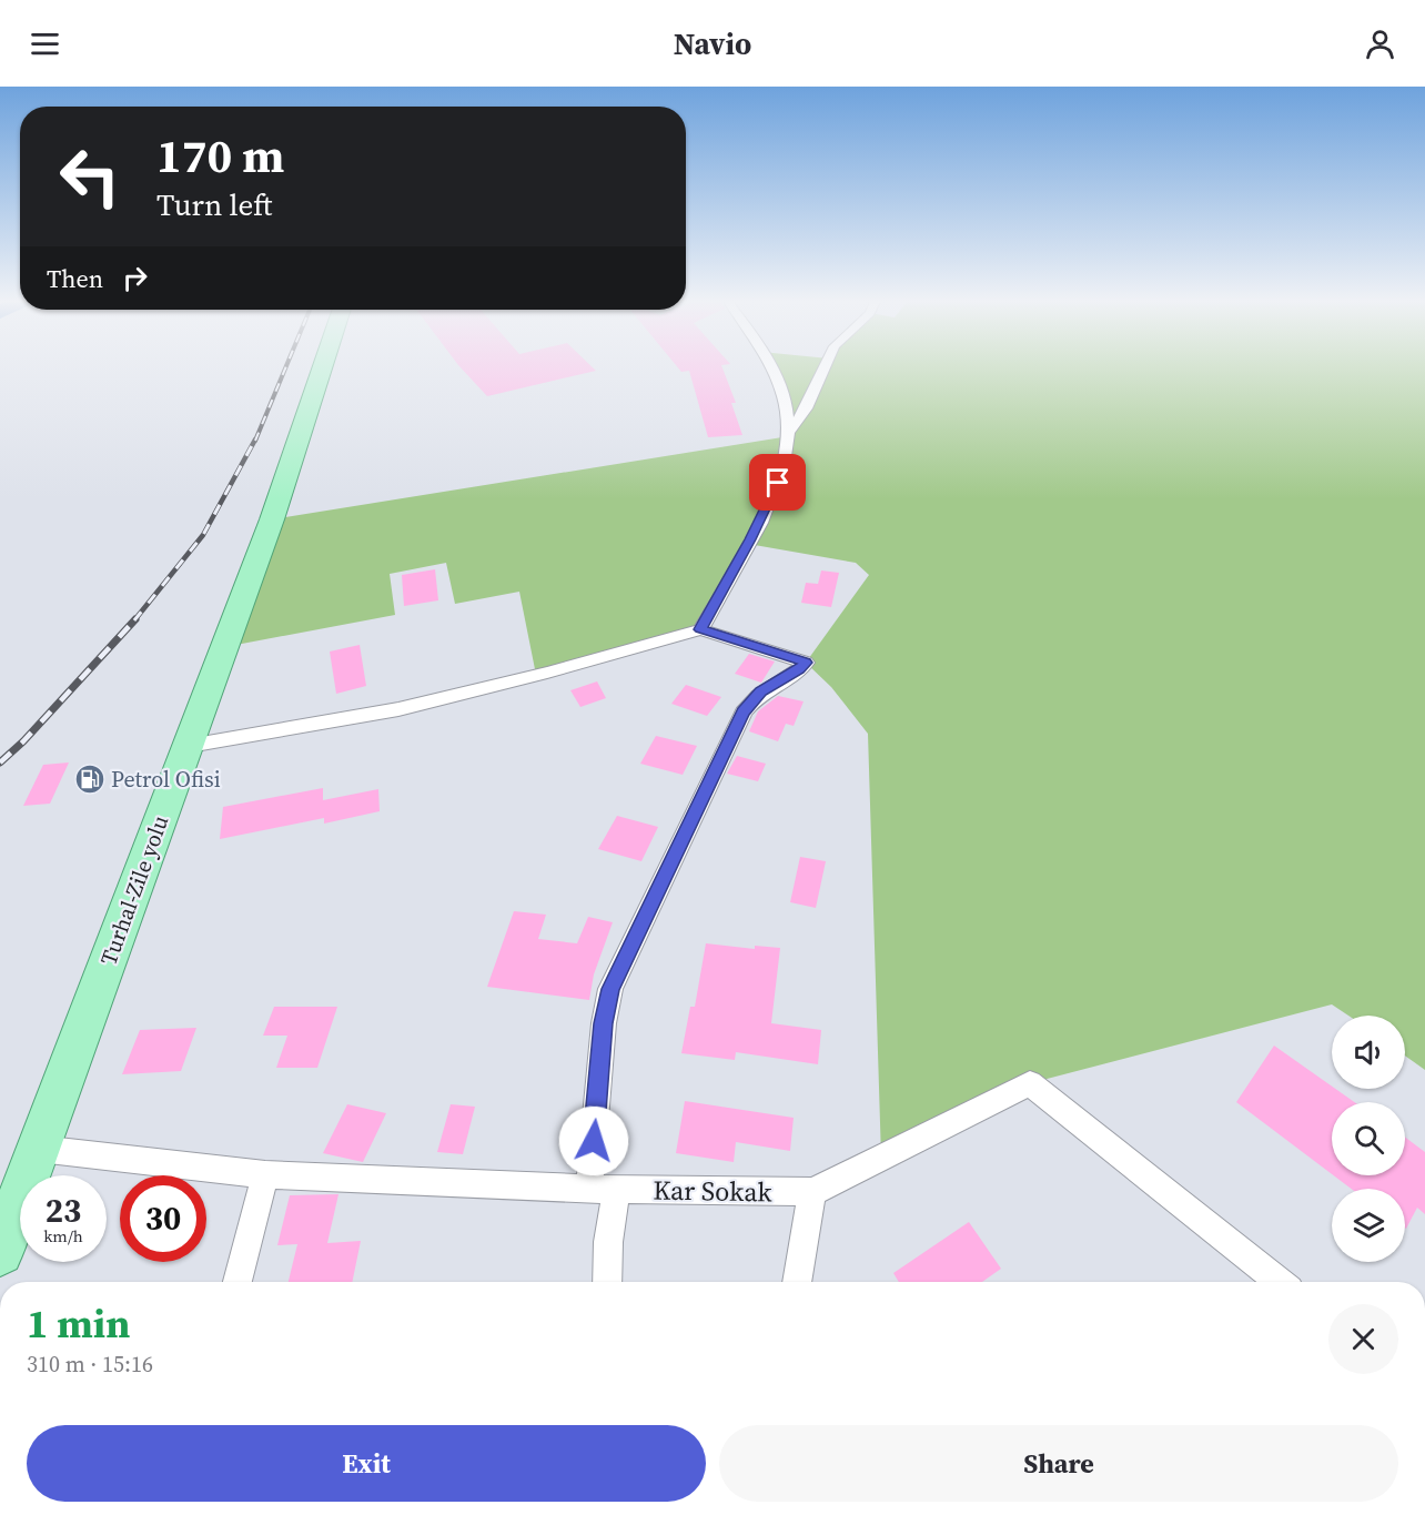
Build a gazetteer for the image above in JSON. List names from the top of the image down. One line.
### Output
{"streets":{"main road":["Turhal-Zile yolu"],"street":["Kar Sokak"]},"crossings":[["Turhal-Zile yolu","Kar Sokak"]],"places":{"fuel station":["Petrol Ofisi"]},"page":{"header":"Navio","turn":["170 m","Turn left"],"then":"Then","speed":"23 km/h","limit":"30","heading":["1 min","310 m · 15:16"],"buttons":["Exit","Share"]}}
